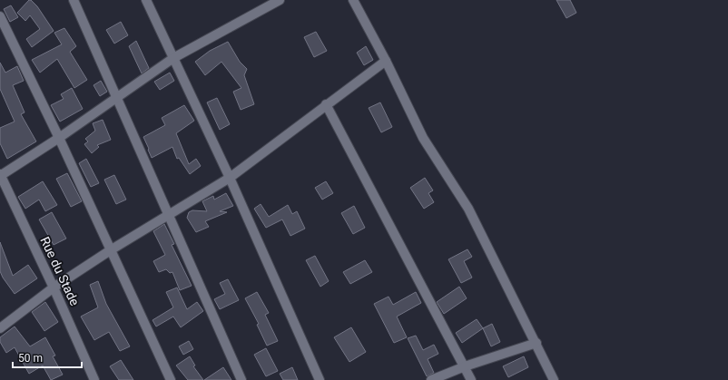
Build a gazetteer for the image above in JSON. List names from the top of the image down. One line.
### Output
{"streets":{"street":["Rue du Stade"]},"scale_bar":"50 m"}
